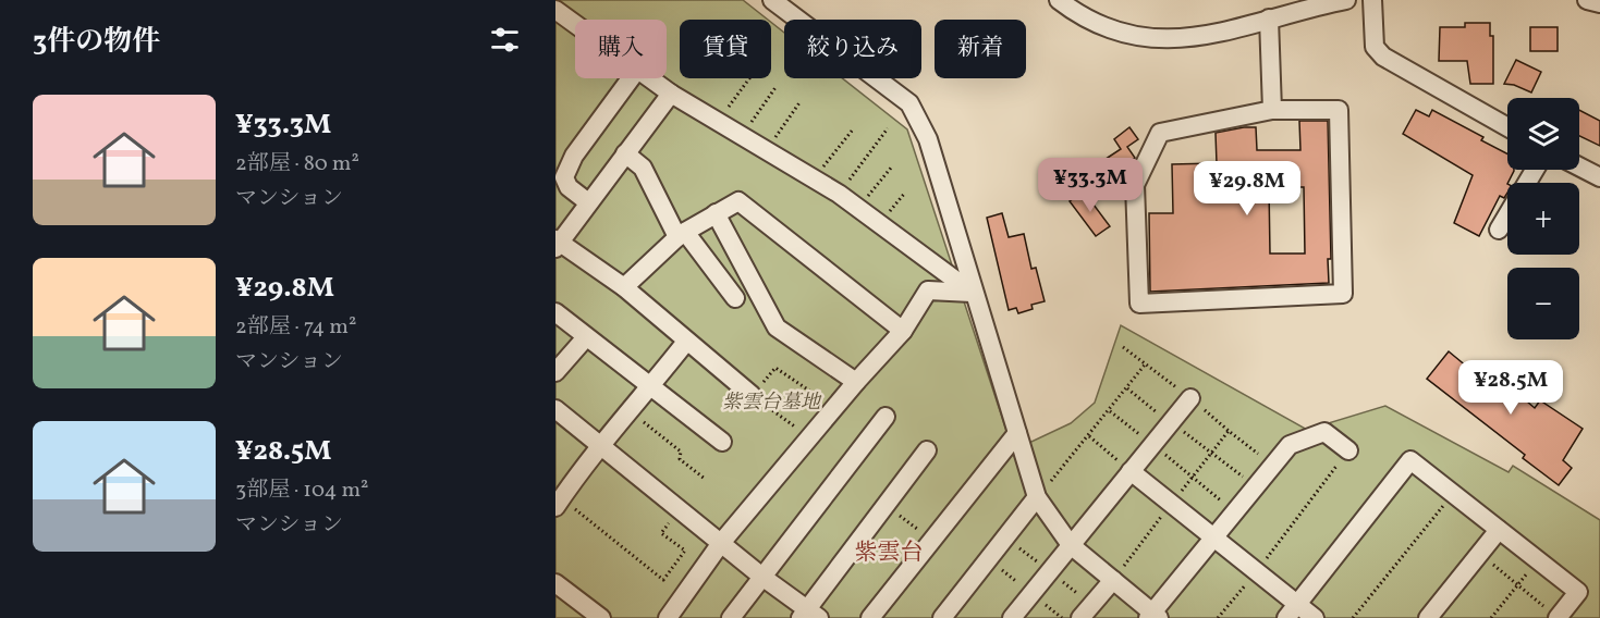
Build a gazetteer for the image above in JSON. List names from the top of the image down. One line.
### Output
{"districts":["紫雲台"],"parks":["紫雲台墓地"],"page":{"heading":"3件の物件","chip":["購入","賃貸","絞り込み","新着"],"list":[{"name":"¥33.3M","note":"2部屋 · 80 m² · マンション"},{"name":"¥29.8M","note":"2部屋 · 74 m² · マンション"},{"name":"¥28.5M","note":"3部屋 · 104 m² · マンション"}],"map_buttons":["+","−"],"price":["¥33.3M","¥29.8M","¥28.5M"]}}
